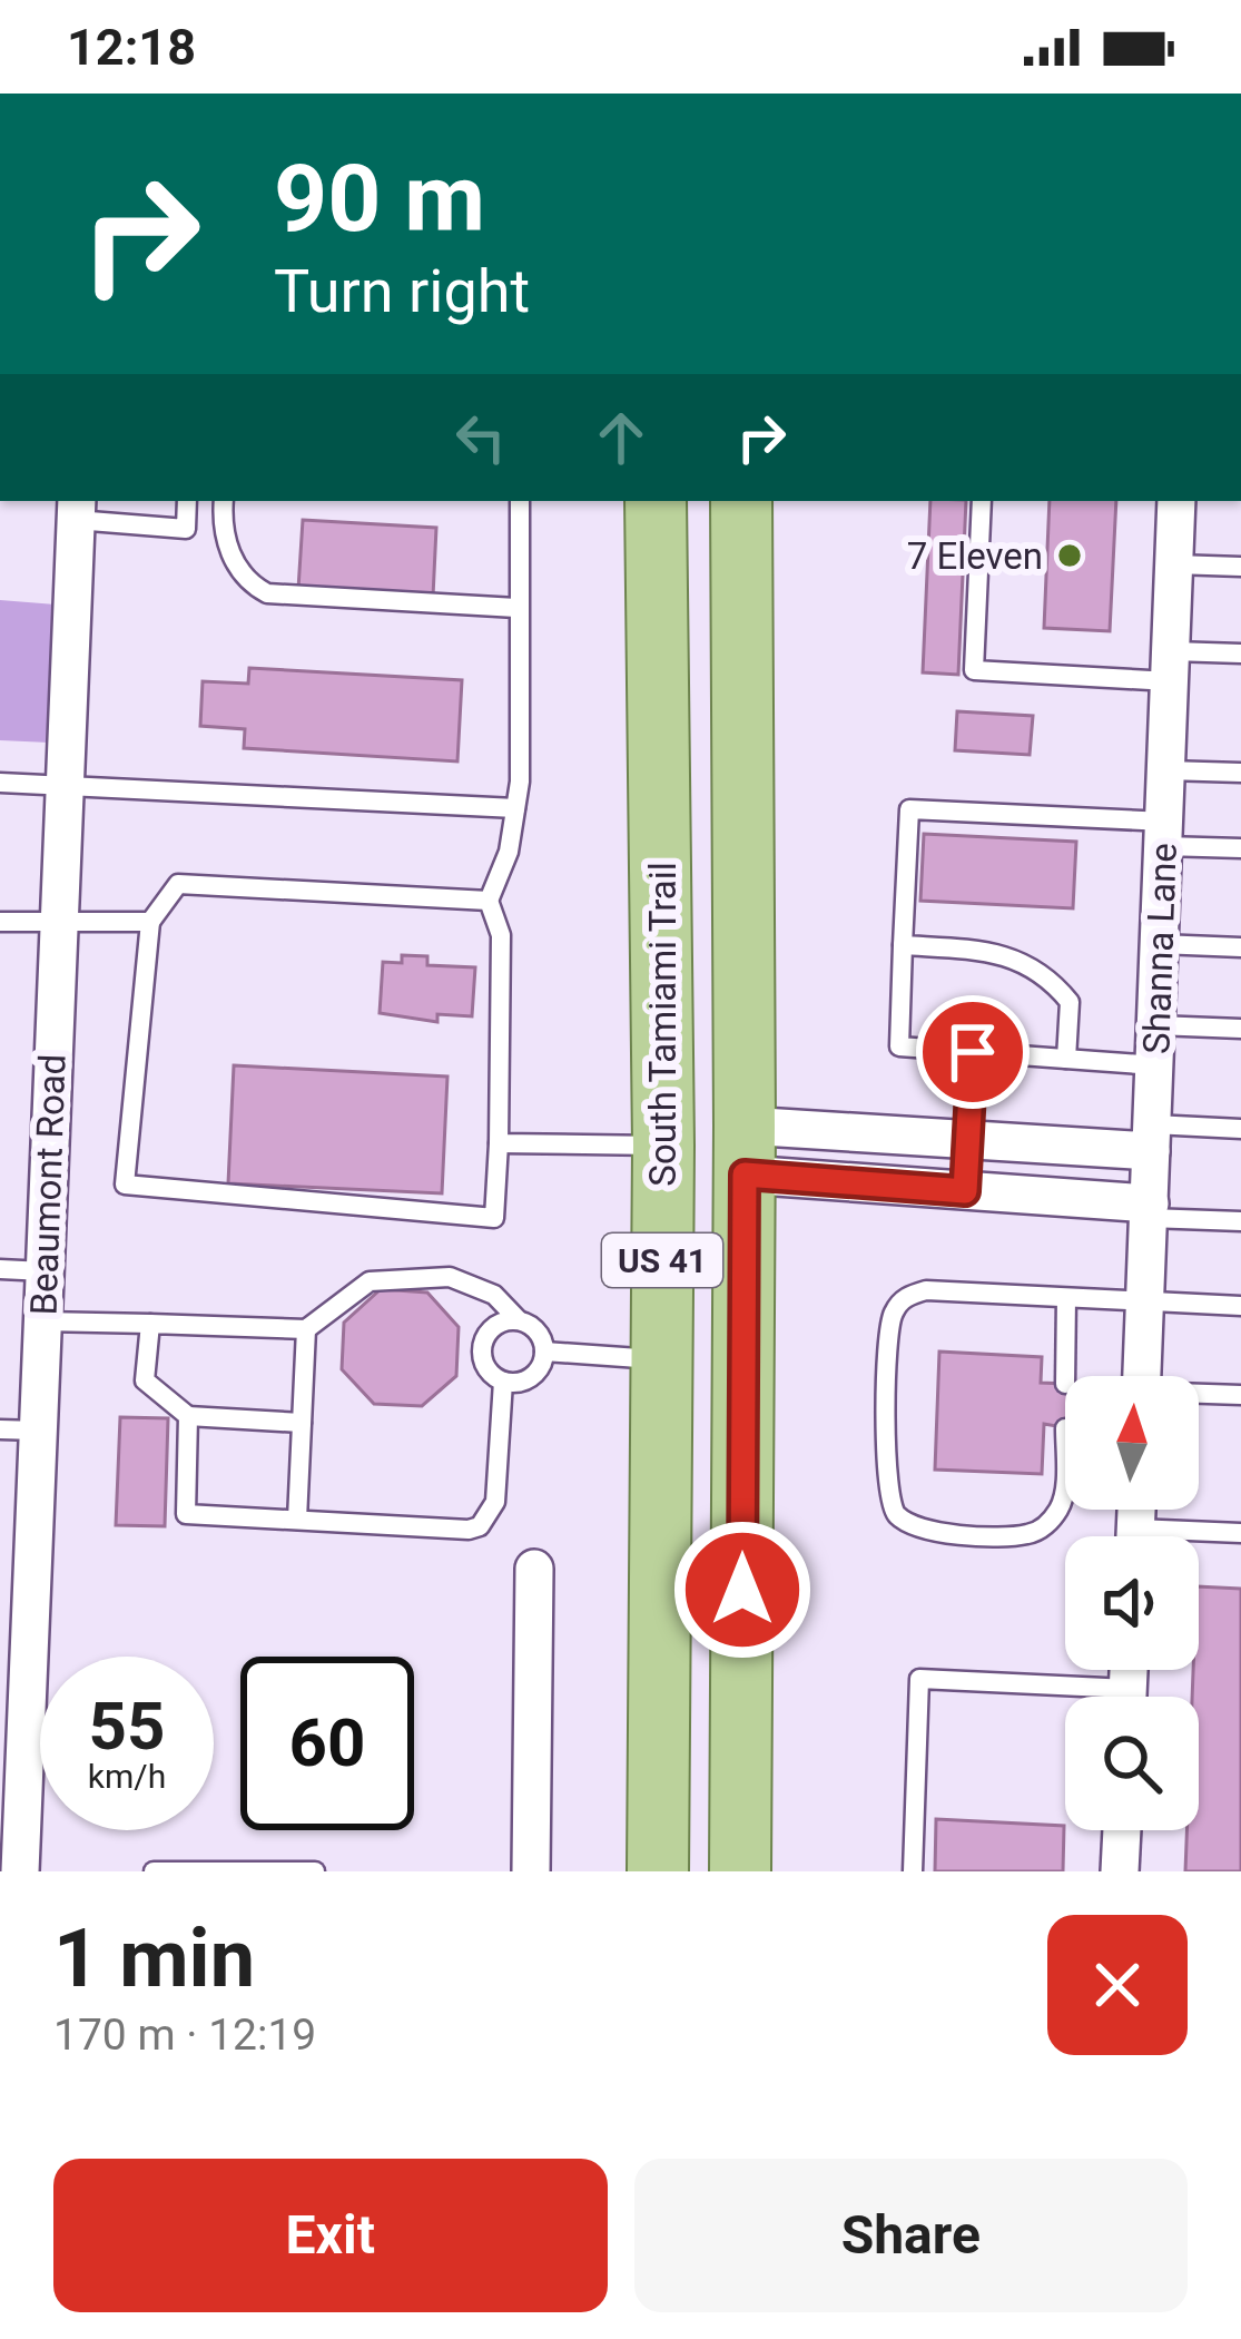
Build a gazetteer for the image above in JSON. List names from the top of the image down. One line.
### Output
{"streets":{"main road":["South Tamiami Trail","US 41"],"street":["Shanna Lane","Beaumont Road"]},"places":["7 Eleven"],"north":"top","page":{"status":"12:18","turn":["90 m","Turn right"],"speed":"55 km/h","limit":"60","heading":["1 min","170 m · 12:19"],"buttons":["Exit","Share"]}}
